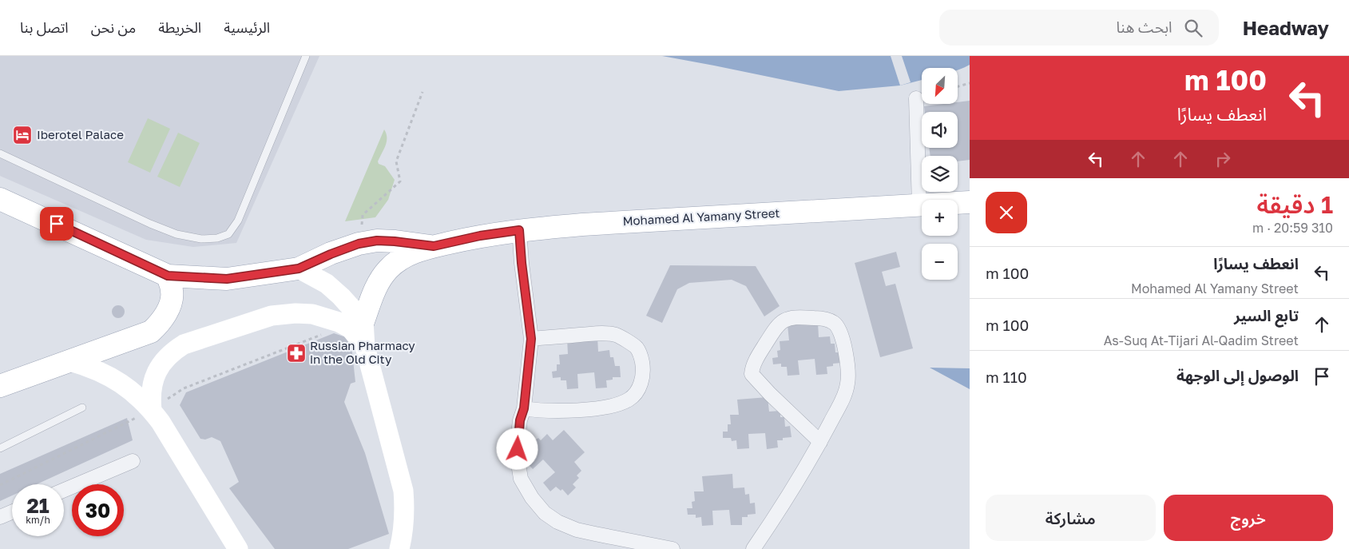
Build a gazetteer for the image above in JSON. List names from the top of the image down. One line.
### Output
{"streets":{"main road":["Mohamed Al Yamany Street"]},"places":{"hotel":["Iberotel Palace"],"pharmacy":["Russian Pharmacy in the Old City"]},"north":"bottom left","page":{"header":"Headway","search":"ابحث هنا","nav":["الرئيسية","الخريطة","من نحن","اتصل بنا"],"turn":["100 m","انعطف يسارًا"],"map_buttons":["+","−"],"heading":["1 دقيقة","310 m · 20:59"],"list":[{"name":"انعطف يسارًا","note":"Mohamed Al Yamany Street","value":"100 m"},{"name":"تابع السير","note":"As-Suq At-Tijari Al-Qadim Street","value":"100 m"},{"name":"الوصول إلى الوجهة","value":"110 m"}],"speed":"21 km/h","limit":"30","buttons":["خروج","مشاركة"]}}
